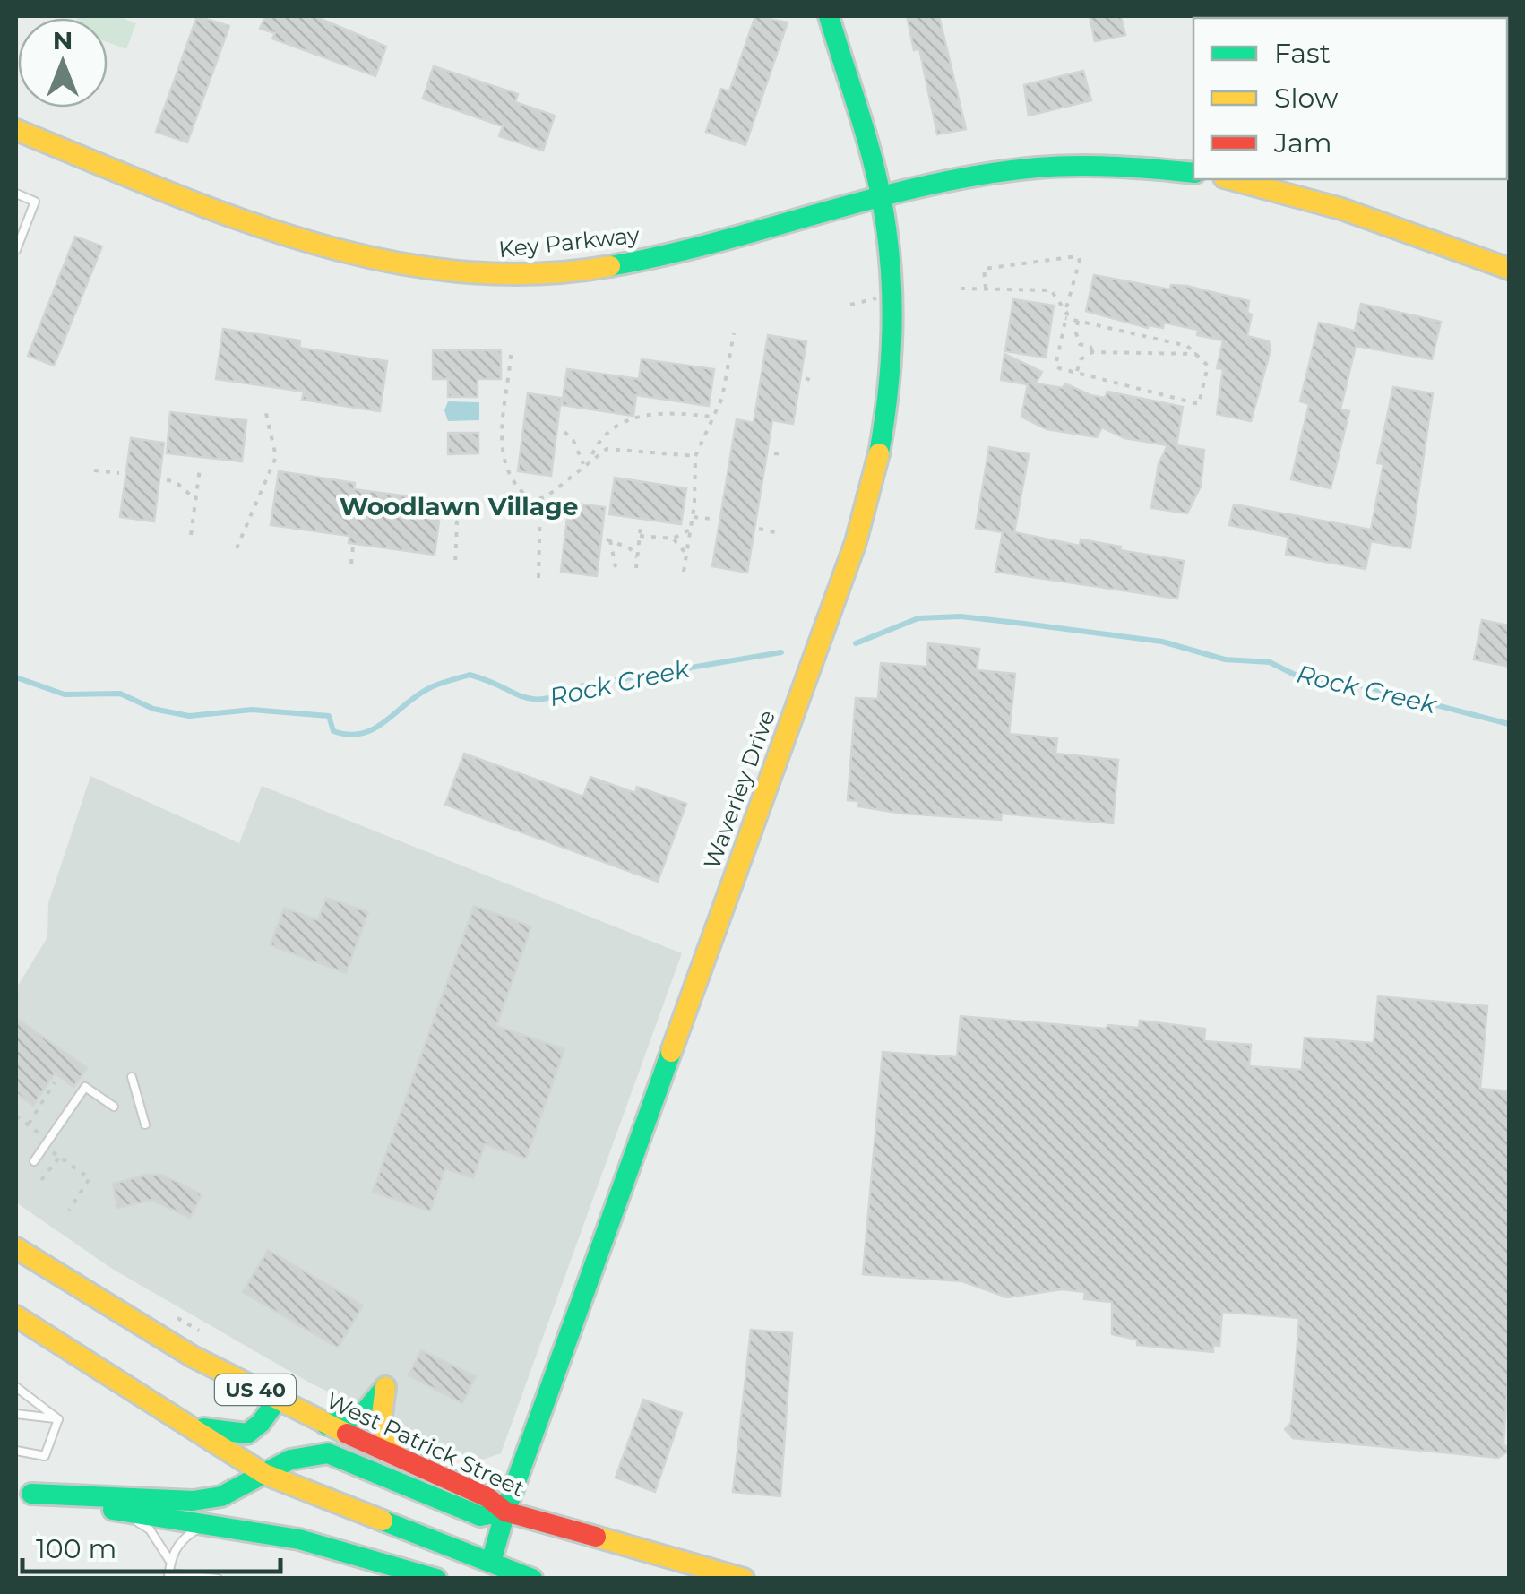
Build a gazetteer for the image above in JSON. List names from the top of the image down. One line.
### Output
{"streets":{"street":["Key Parkway","Waverley Drive","US 40","West Patrick Street"]},"crossings":[["Key Parkway","Waverley Drive"],["Waverley Drive","US 40"],["Waverley Drive","West Patrick Street"]],"districts":["Woodlawn Village"],"water":["Rock Creek"],"legend":["Fast","Slow","Jam"],"scale_bar":"100 m","north":"top"}
